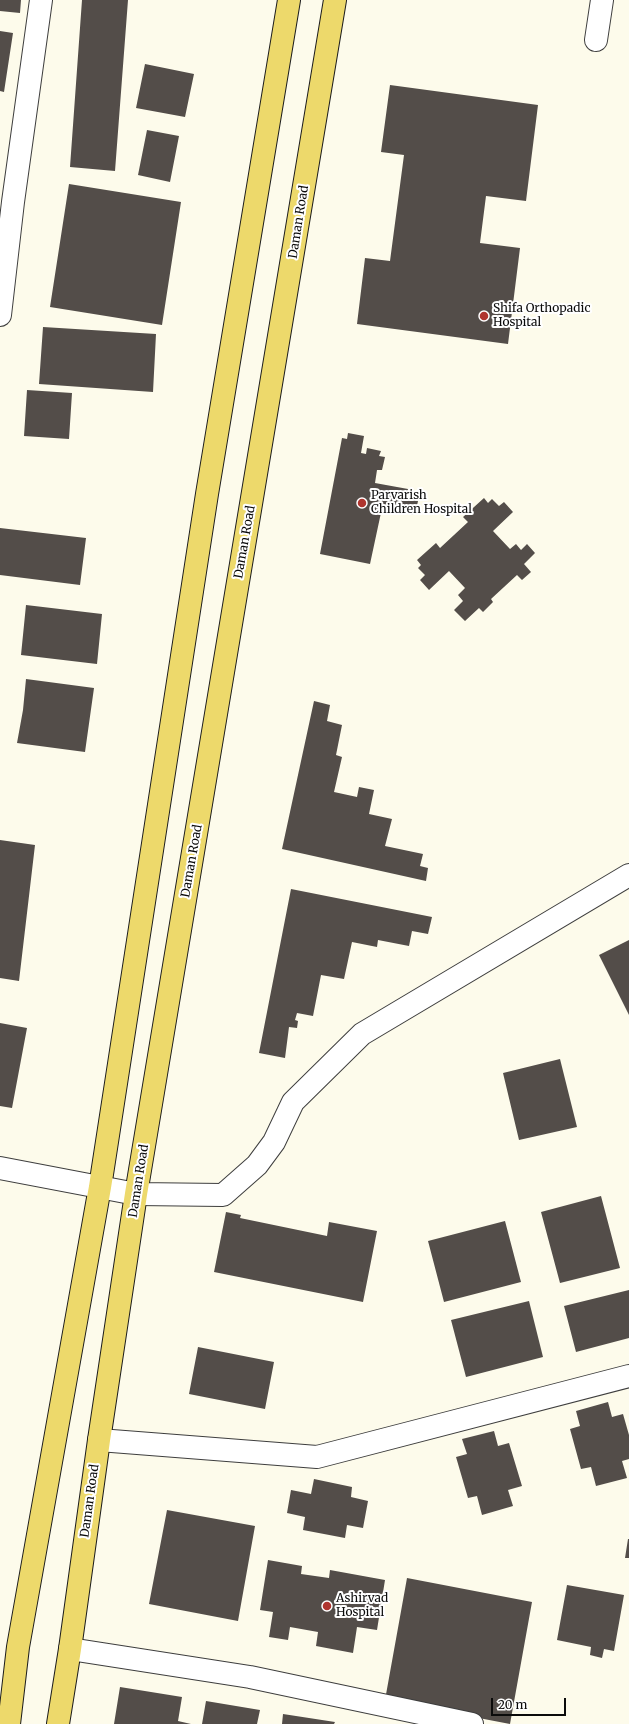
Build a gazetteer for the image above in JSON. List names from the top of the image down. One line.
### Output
{"streets":{"main road":["Daman Road"]},"places":["Shifa Orthopadic Hospital","Parvarish Children Hospital","Ashirvad Hospital"],"scale_bar":"20 m"}
